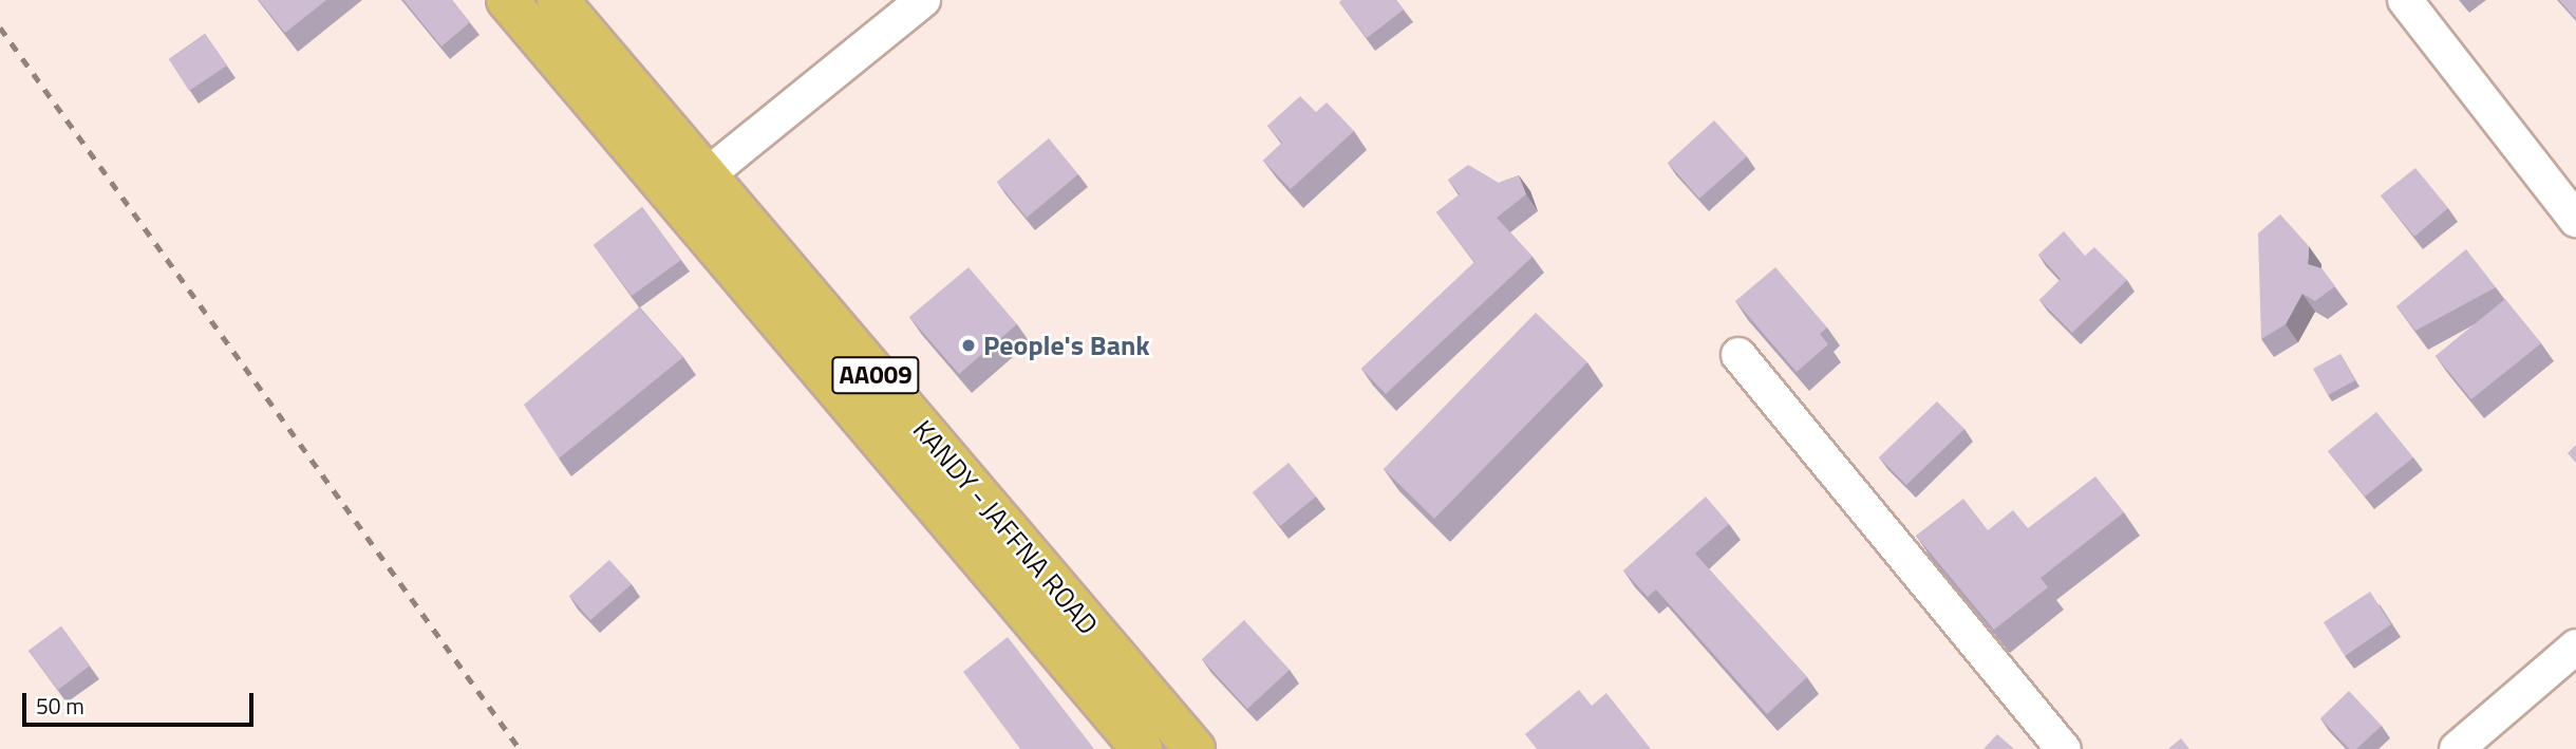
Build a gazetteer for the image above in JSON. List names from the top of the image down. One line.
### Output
{"streets":{"highway":["AA009","KANDY - JAFFNA ROAD"]},"places":["People's Bank"],"scale_bar":"50 m"}
